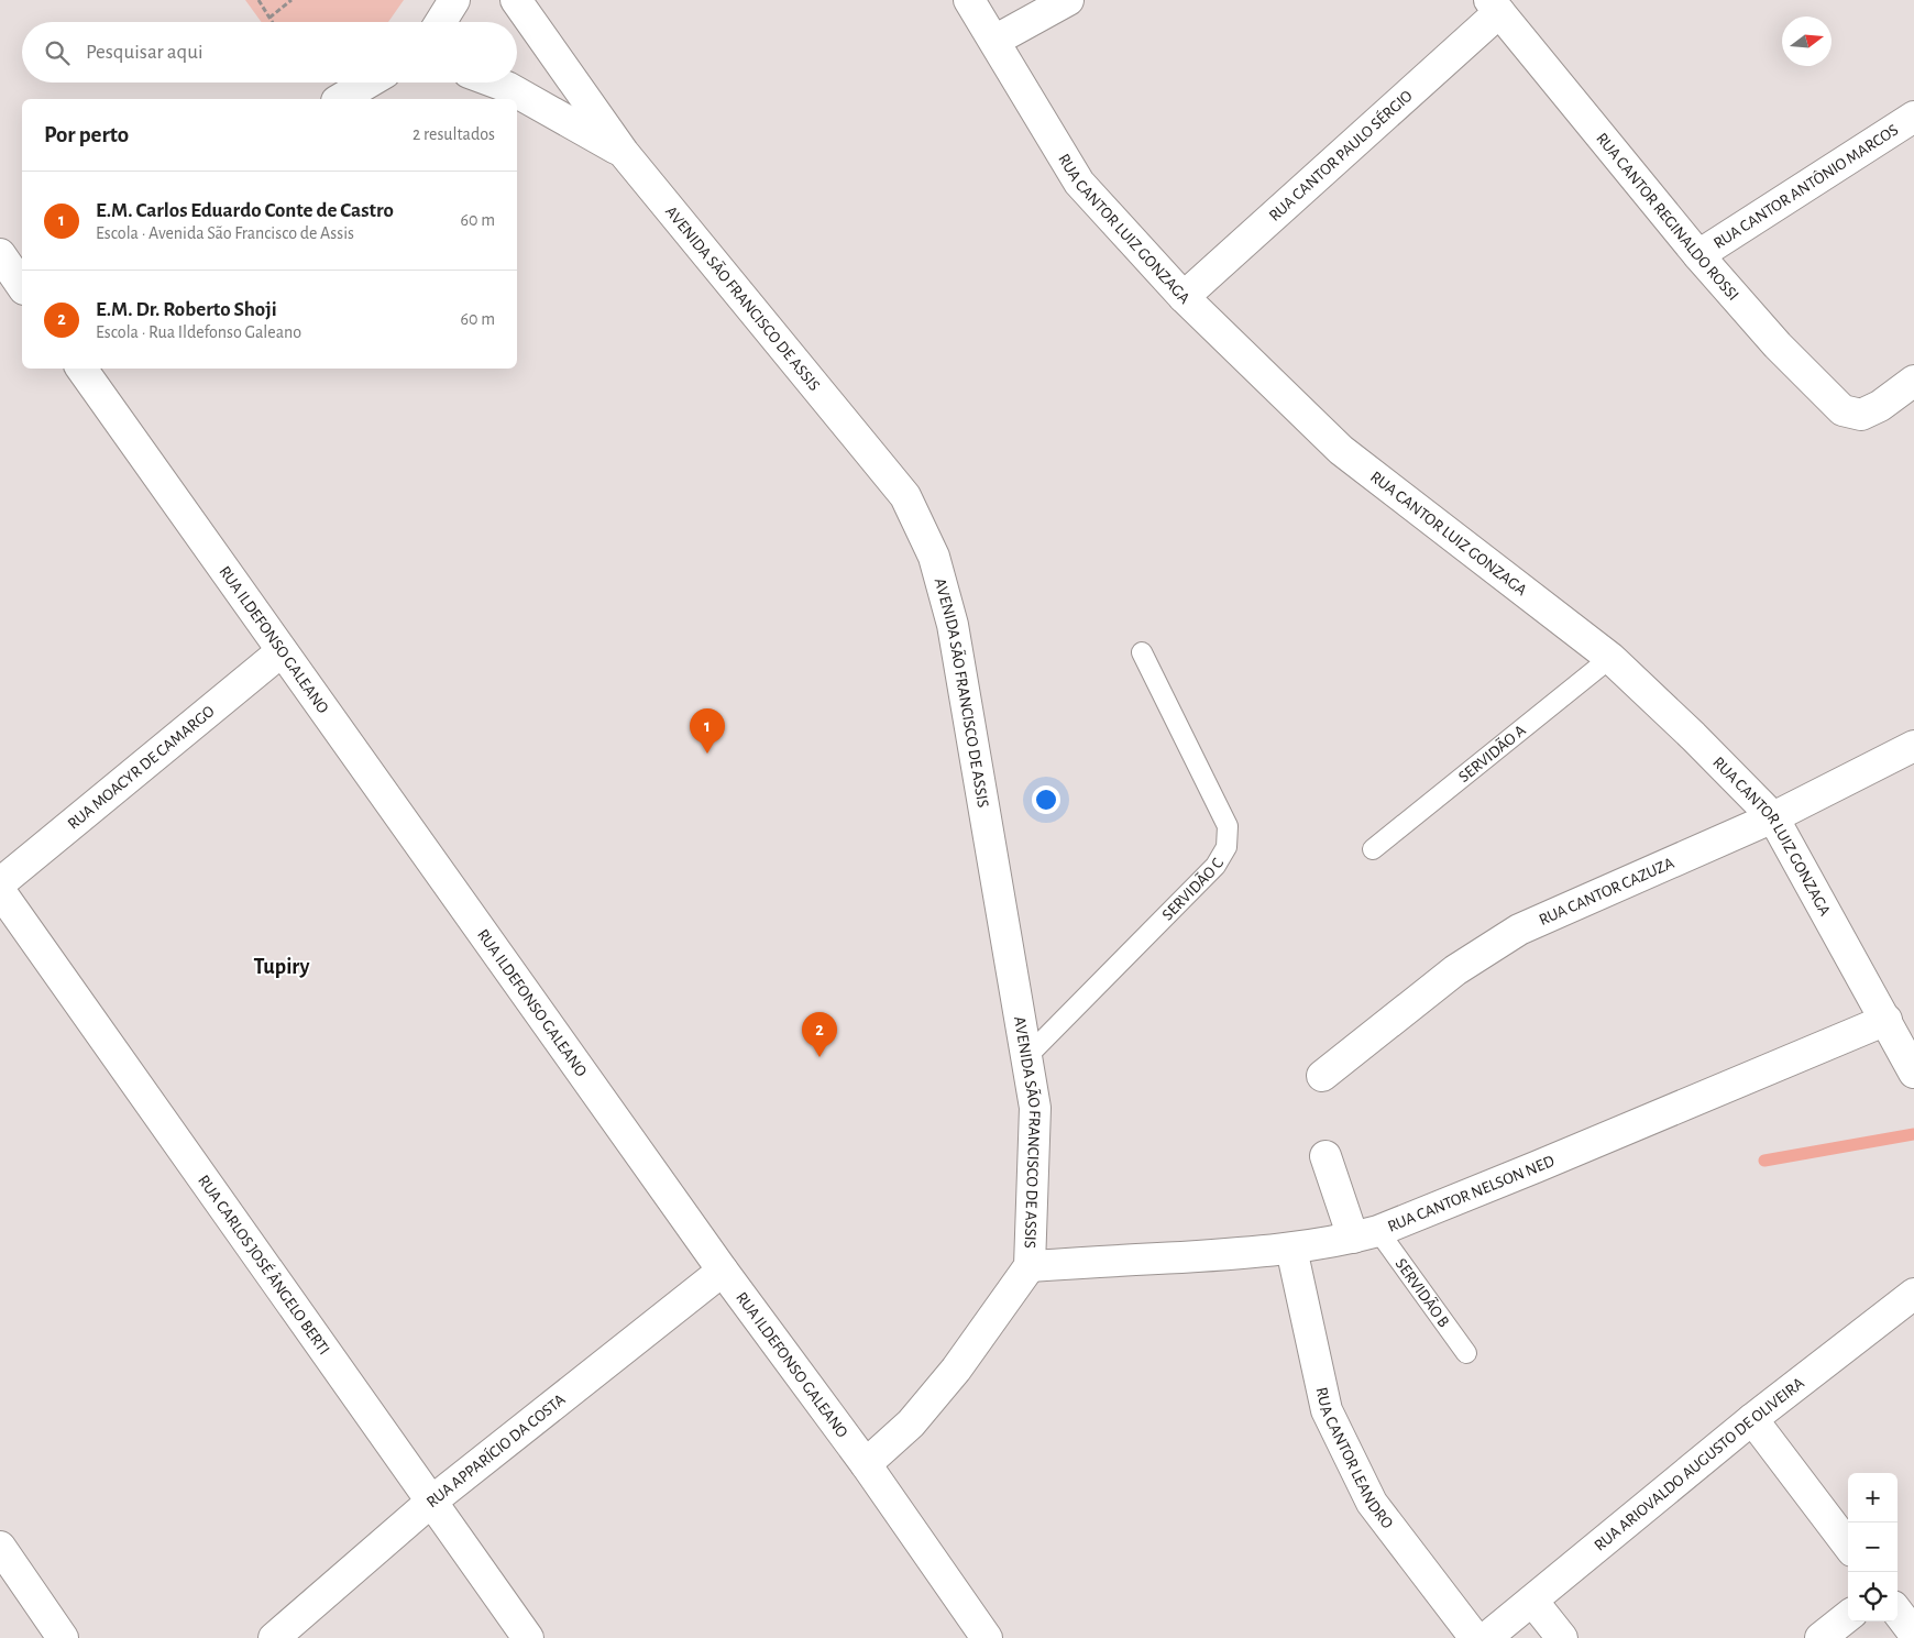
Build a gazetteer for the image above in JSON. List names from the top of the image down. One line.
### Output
{"streets":{"street":["RUA CANTOR PAULO SÉRGIO","RUA CANTOR ANTÔNIO MARCOS","RUA CANTOR REGINALDO ROSSI","RUA CANTOR LUIZ GONZAGA","AVENIDA SÃO FRANCISCO DE ASSIS","RUA ILDEFONSO GALEANO","RUA MOACYR DE CAMARGO","RUA CANTOR CAZUZA","RUA CANTOR NELSON NED","RUA CARLOS JOSÉ ÂNGELO BERTI","RUA APPARÍCIO DA COSTA","RUA CANTOR LEANDRO","RUA ARIOVALDO AUGUSTO DE OLIVEIRA"],"lane":["SERVIDÃO A","SERVIDÃO C","SERVIDÃO B"]},"crossings":[["RUA CANTOR PAULO SÉRGIO","RUA CANTOR REGINALDO ROSSI"],["RUA CANTOR PAULO SÉRGIO","RUA CANTOR LUIZ GONZAGA"],["RUA CANTOR ANTÔNIO MARCOS","RUA CANTOR REGINALDO ROSSI"],["RUA CANTOR LUIZ GONZAGA","SERVIDÃO A"],["RUA CANTOR LUIZ GONZAGA","RUA CANTOR CAZUZA"],["RUA CANTOR LUIZ GONZAGA","RUA CANTOR NELSON NED"],["AVENIDA SÃO FRANCISCO DE ASSIS","RUA ILDEFONSO GALEANO"],["AVENIDA SÃO FRANCISCO DE ASSIS","SERVIDÃO C"],["AVENIDA SÃO FRANCISCO DE ASSIS","RUA CANTOR NELSON NED"],["RUA ILDEFONSO GALEANO","RUA MOACYR DE CAMARGO"],["RUA ILDEFONSO GALEANO","RUA APPARÍCIO DA COSTA"],["RUA CANTOR NELSON NED","SERVIDÃO B"],["RUA CANTOR NELSON NED","RUA CANTOR LEANDRO"],["RUA CARLOS JOSÉ ÂNGELO BERTI","RUA APPARÍCIO DA COSTA"]],"districts":["Tupiry"],"north":"right","page":{"search":"Pesquisar aqui","heading":["Por perto","2 resultados"],"list":[{"mark":"1","name":"E.M. Carlos Eduardo Conte de Castro","note":"Escola · Avenida São Francisco de Assis","value":"60 m"},{"mark":"2","name":"E.M. Dr. Roberto Shoji","note":"Escola · Rua Ildefonso Galeano","value":"60 m"}],"pins":["1","2"],"map_buttons":["+","−"]}}
